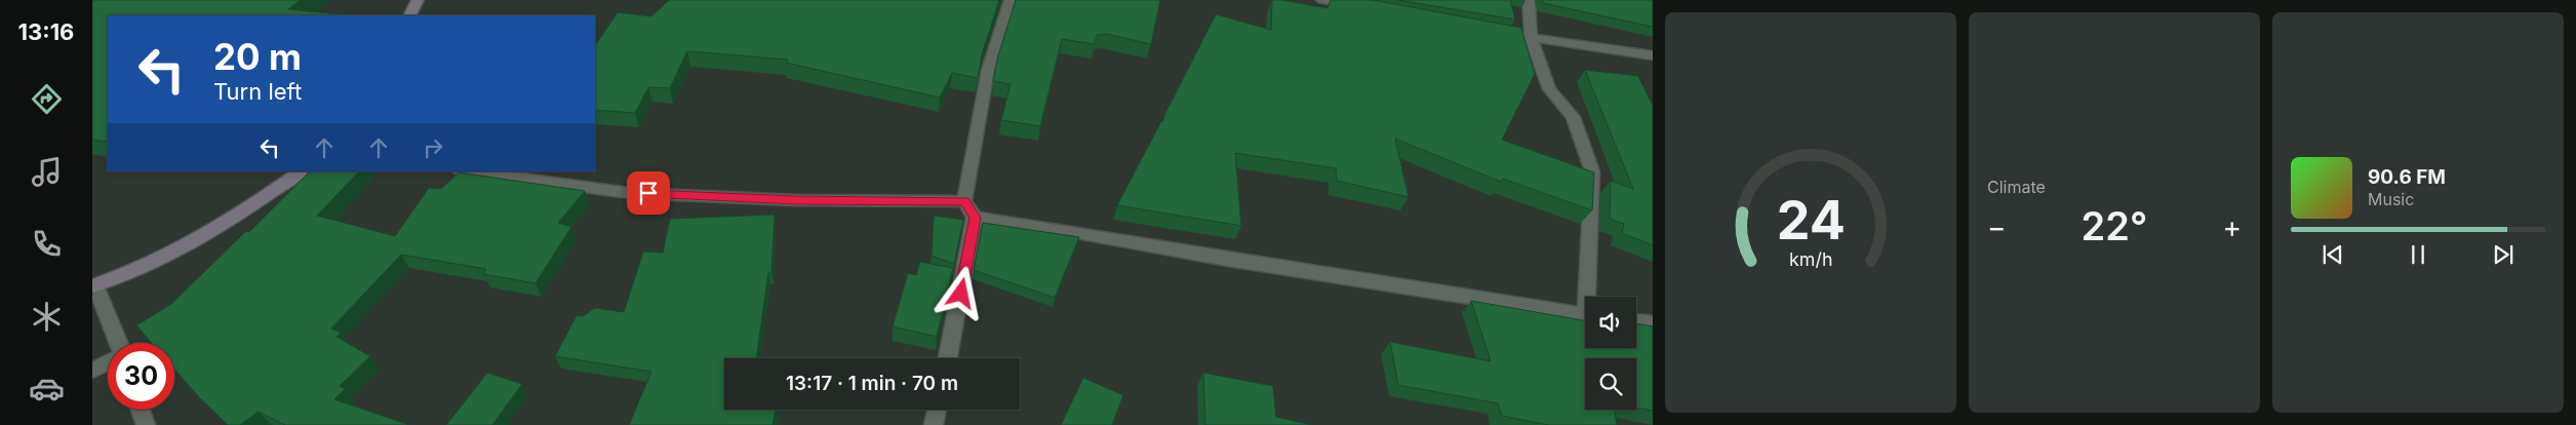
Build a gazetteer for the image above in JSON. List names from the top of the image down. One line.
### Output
{"page":{"tabs":"13:16","tile":"Climate","turn":["20 m","Turn left"],"song":["90.6 FM","Music"],"heat":["−","22°","+"],"limit":"30","trip":"13:17 · 1 min · 70 m","gauge":["24","km/h"]}}
